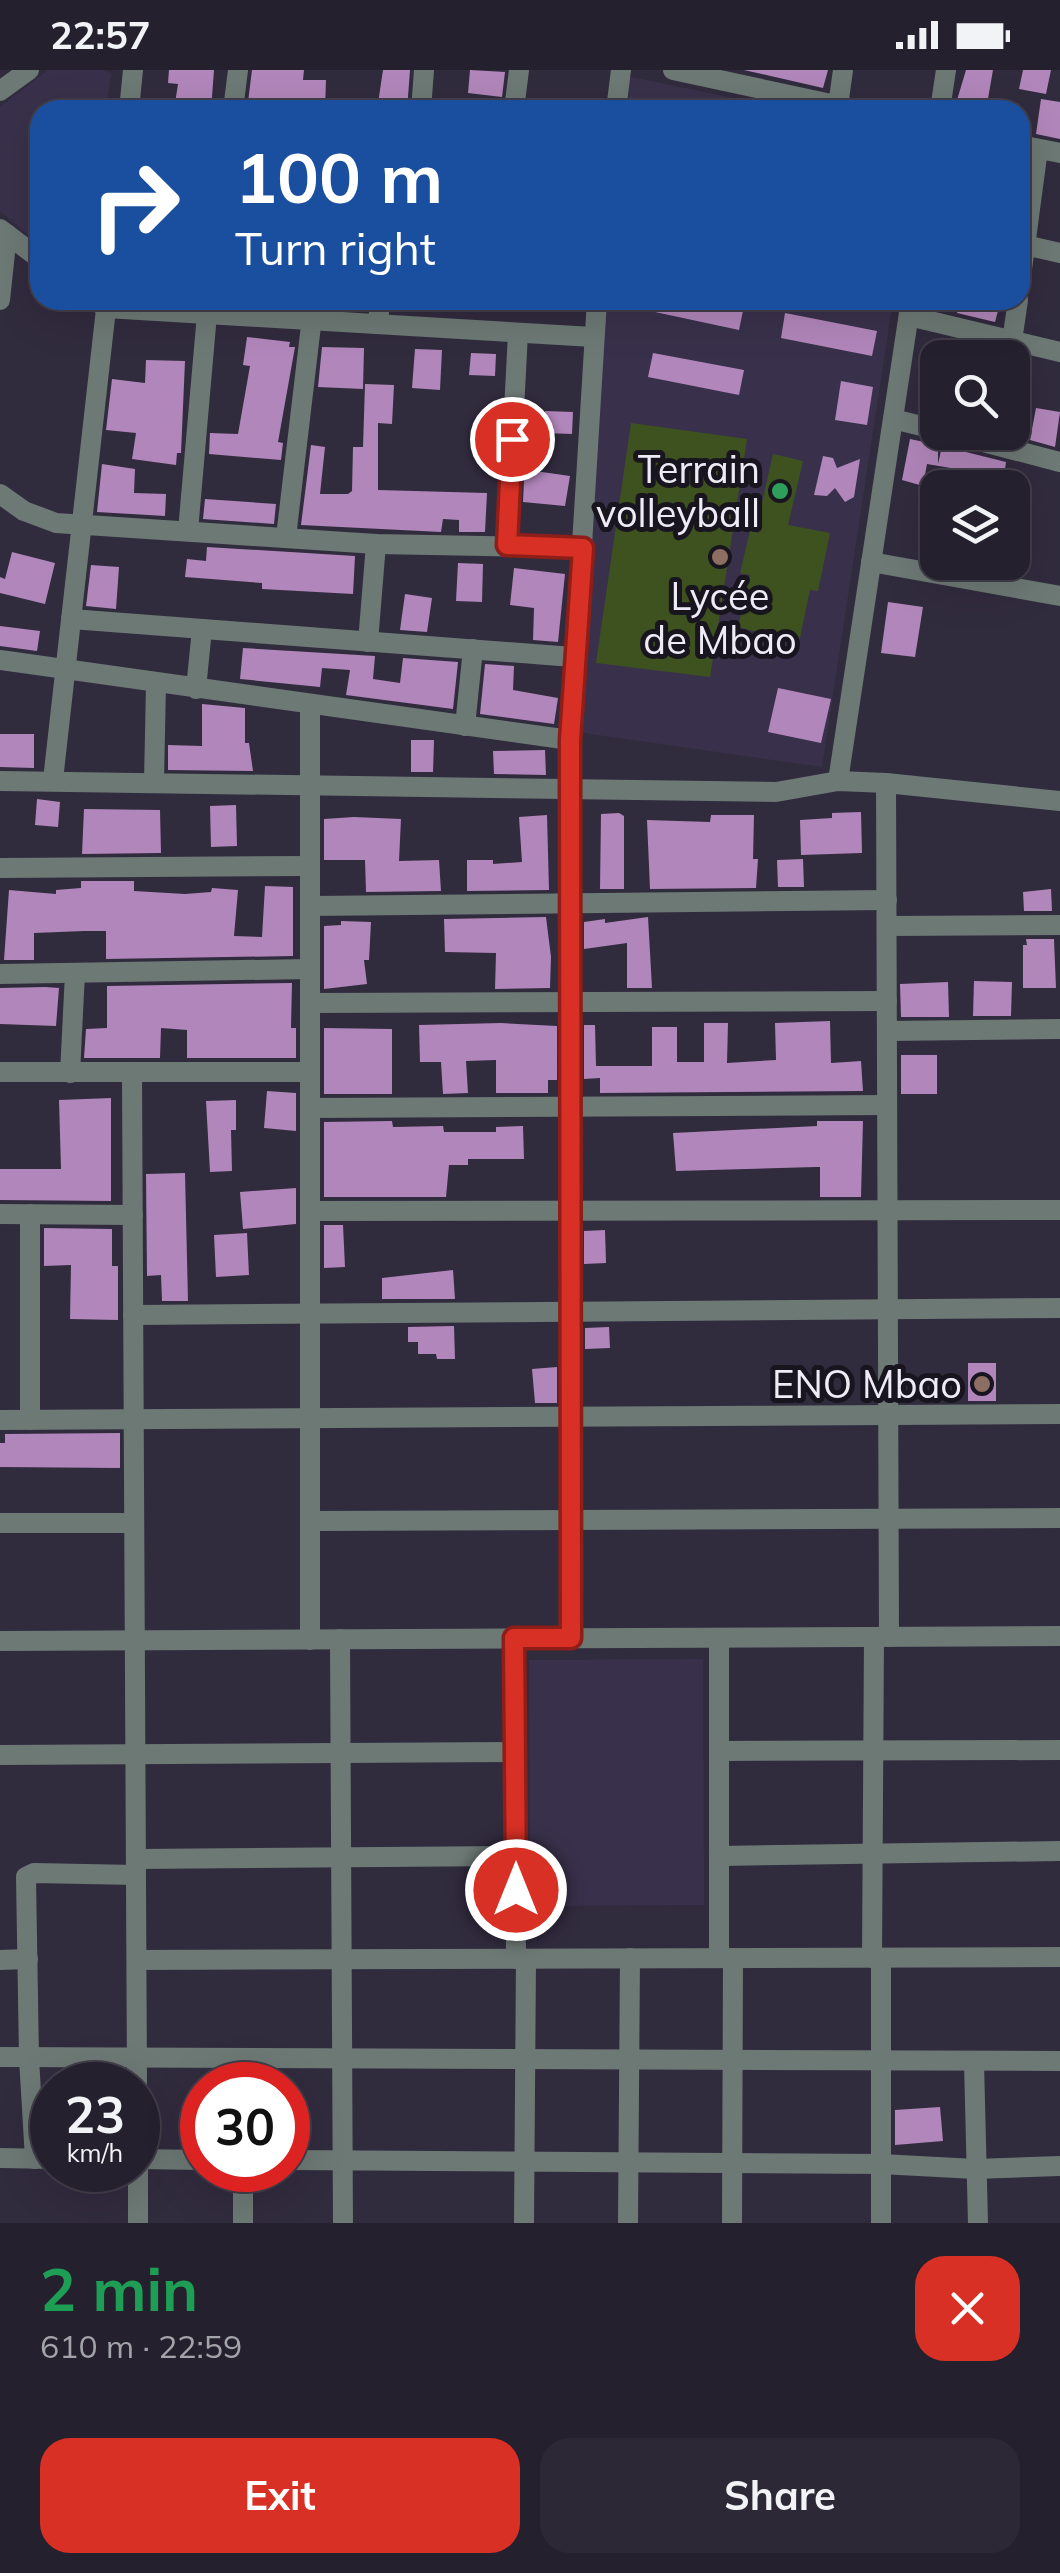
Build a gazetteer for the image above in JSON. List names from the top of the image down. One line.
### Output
{"places":["Terrain volleyball","Lycée de Mbao","ENO Mbao"],"page":{"status":"22:57","turn":["100 m","Turn right"],"speed":"23 km/h","limit":"30","heading":["2 min","610 m · 22:59"],"buttons":["Exit","Share"]}}
